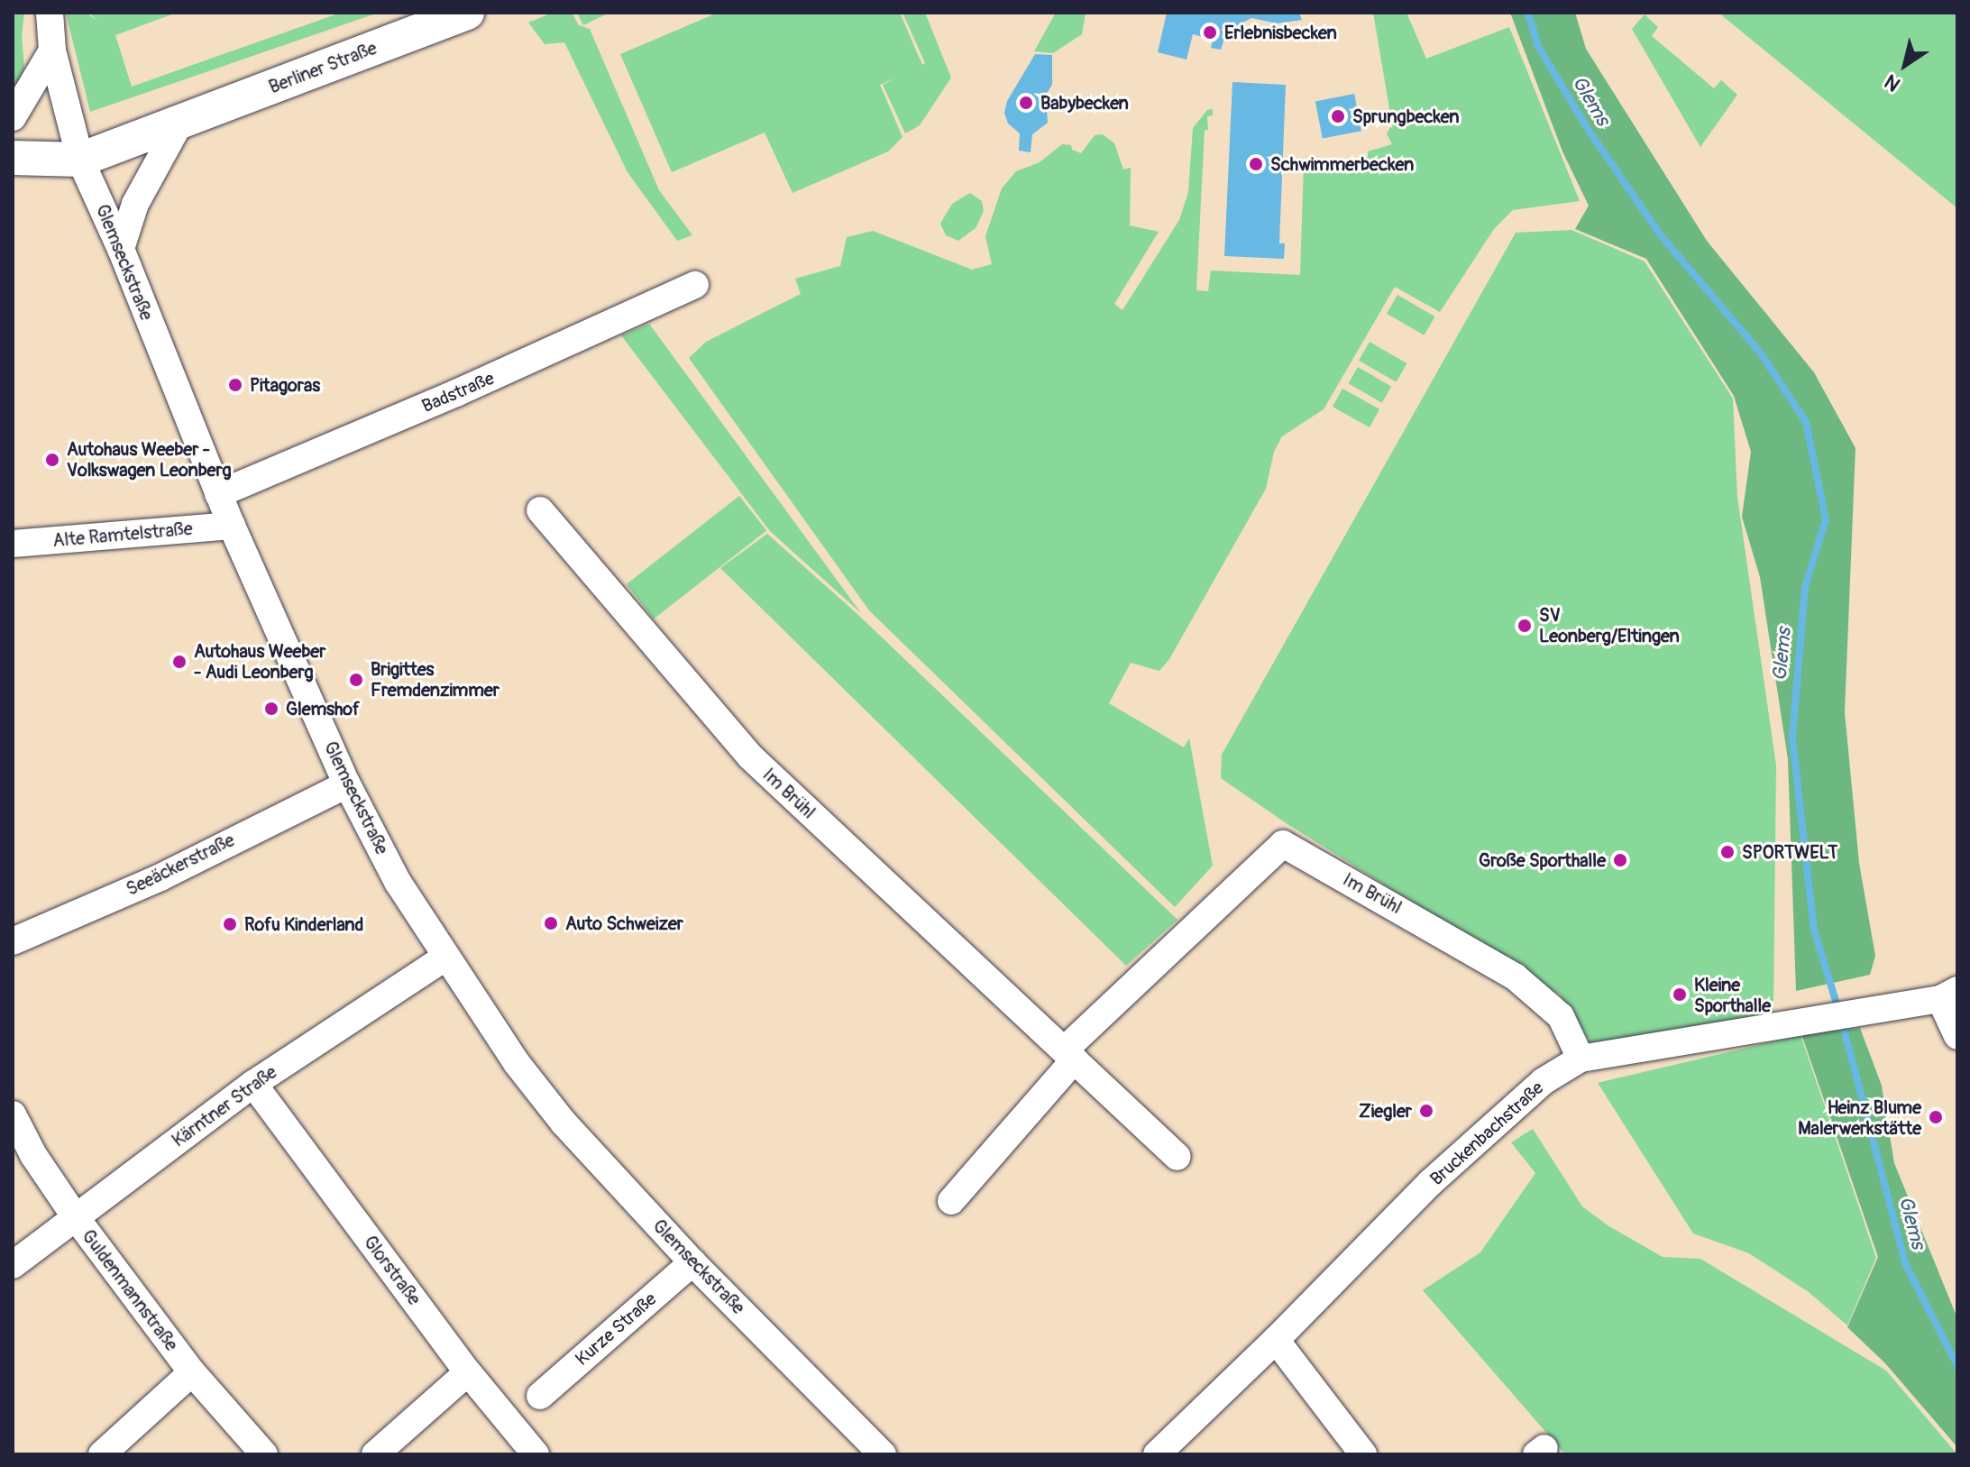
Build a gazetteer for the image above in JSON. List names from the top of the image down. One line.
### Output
{"streets":{"main road":["Berliner Straße"],"street":["Glemseckstraße","Badstraße","Alte Ramtelstraße","Im Brühl","Seeäckerstraße","Kärntner Straße","Bruckenbachstraße","Glorstraße","Guldenmannstraße","Kurze Straße"]},"crossings":[["Berliner Straße","Glemseckstraße"],["Glemseckstraße","Badstraße"],["Glemseckstraße","Alte Ramtelstraße"],["Glemseckstraße","Seeäckerstraße"],["Glemseckstraße","Kärntner Straße"],["Glemseckstraße","Kurze Straße"],["Im Brühl","Bruckenbachstraße"],["Kärntner Straße","Glorstraße"],["Kärntner Straße","Guldenmannstraße"]],"water":["Glems"],"places":["Erlebnisbecken","Babybecken","Sprungbecken","Schwimmerbecken","Pitagoras","Autohaus Weeber - Volkswagen Leonberg","SV Leonberg/Eltingen","Autohaus Weeber - Audi Leonberg","Brigittes Fremdenzimmer","Glemshof","SPORTWELT","Große Sporthalle","Auto Schweizer","Rofu Kinderland","Kleine Sporthalle","Ziegler","Heinz Blume Malerwerkstätte"],"north":"bottom left"}
